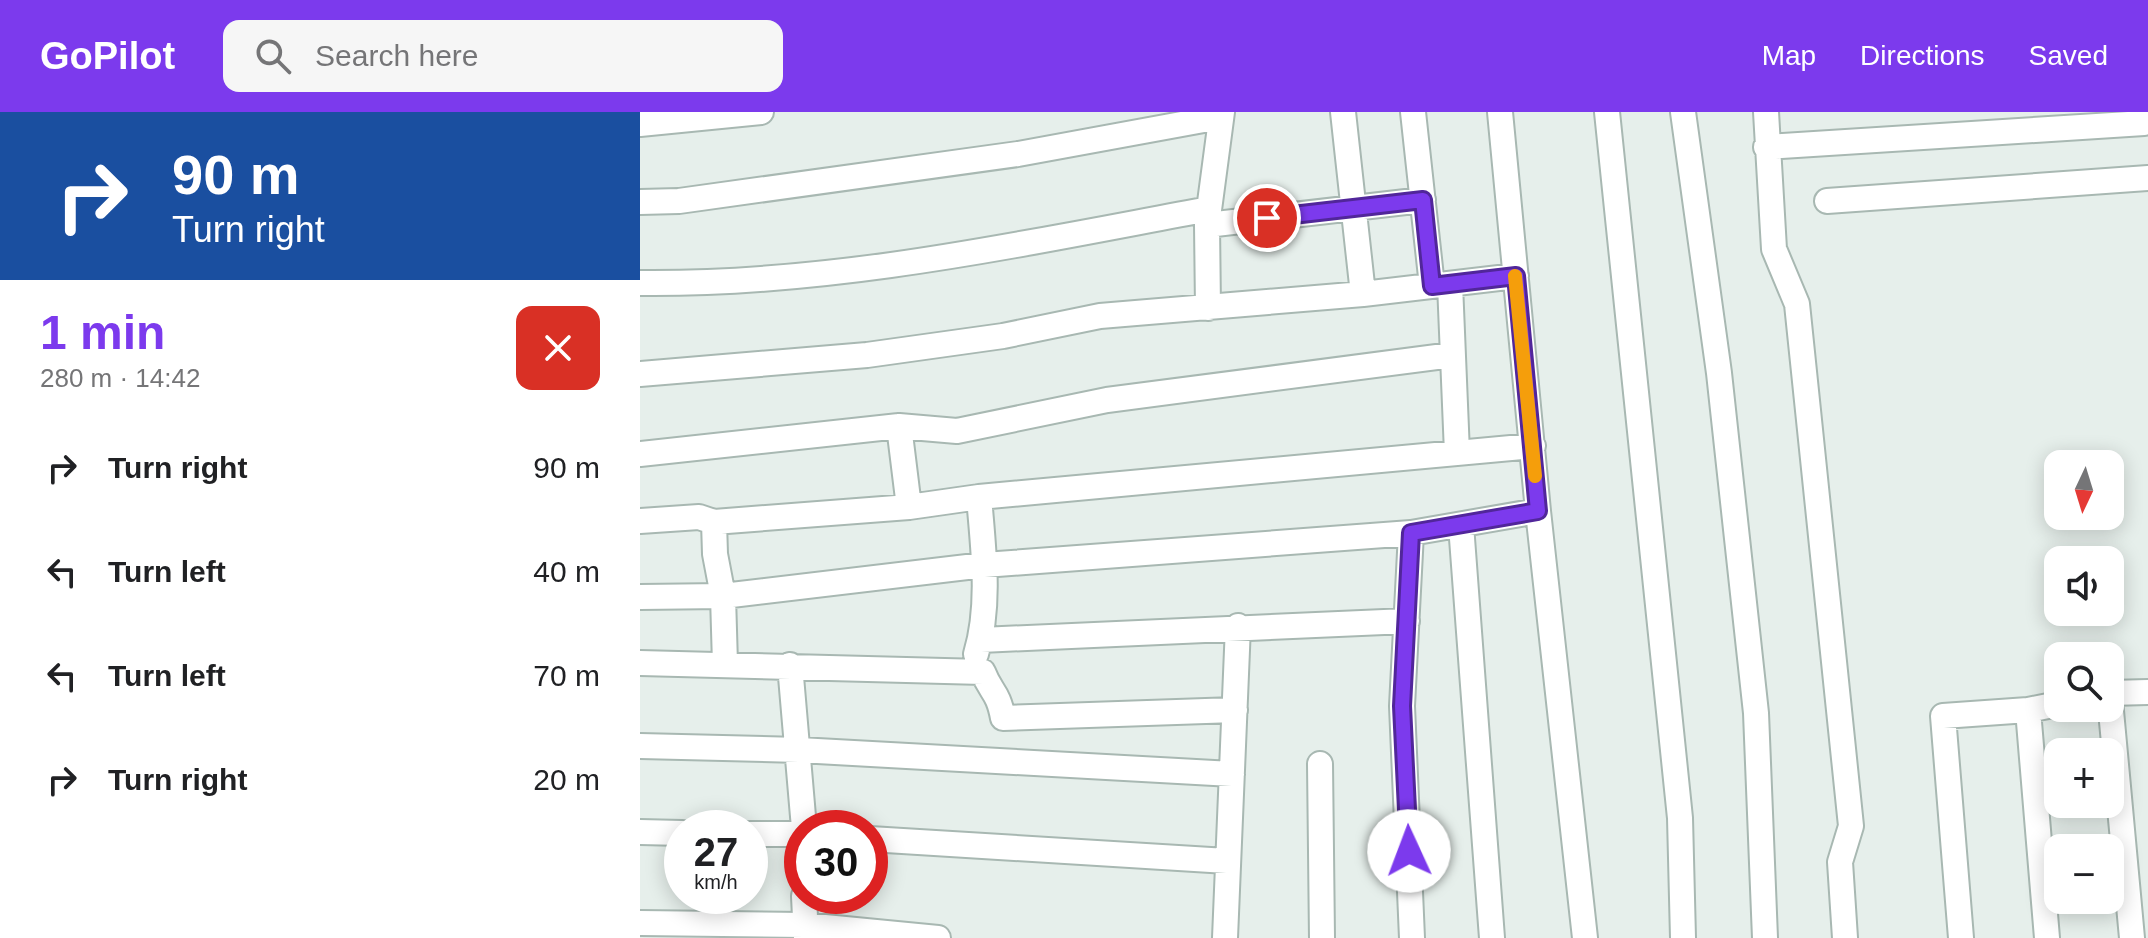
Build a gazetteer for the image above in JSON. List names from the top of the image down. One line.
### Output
{"north":"bottom","page":{"header":"GoPilot","search":"Search here","nav":["Map","Directions","Saved"],"turn":["90 m","Turn right"],"heading":["1 min","280 m · 14:42"],"list":[{"name":"Turn right","value":"90 m"},{"name":"Turn left","value":"40 m"},{"name":"Turn left","value":"70 m"},{"name":"Turn right","value":"20 m"}],"map_buttons":["+","−"],"speed":"27 km/h","limit":"30"}}
